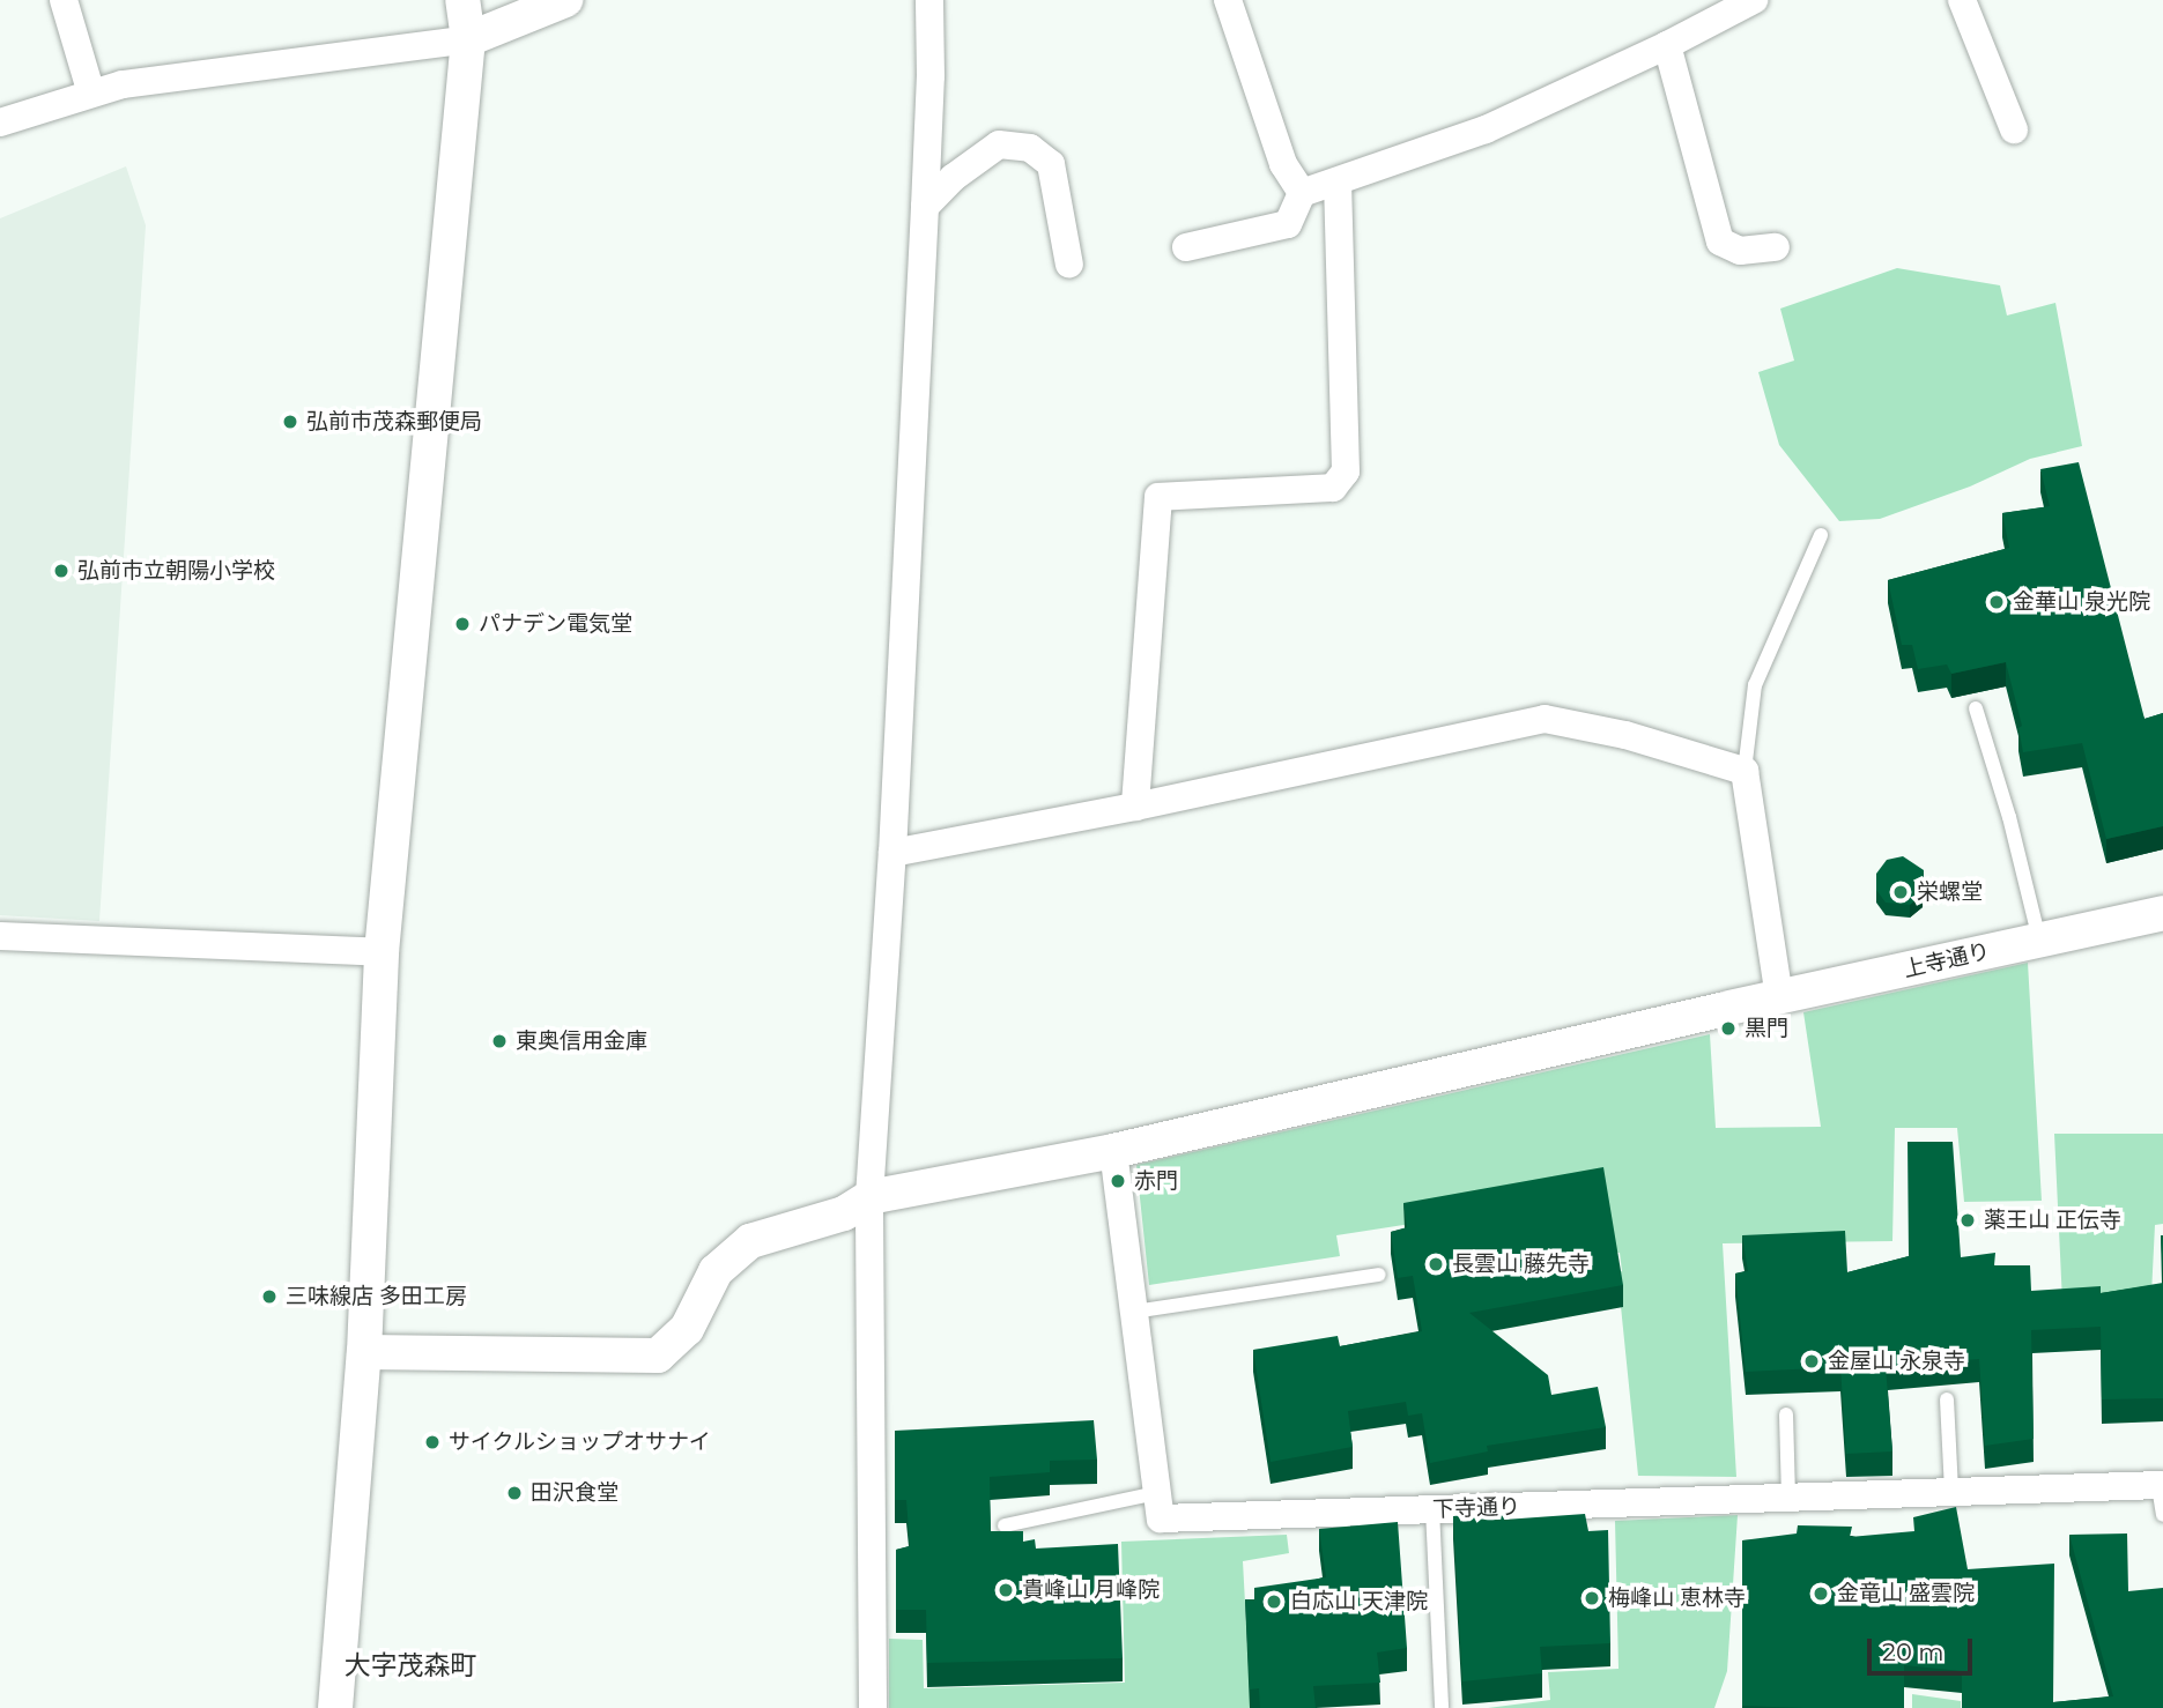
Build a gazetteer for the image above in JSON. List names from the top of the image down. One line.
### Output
{"streets":{"street":["上寺通り","下寺通り"]},"crossings":[["上寺通り","下寺通り"]],"districts":["大字茂森町"],"places":["弘前市茂森郵便局","弘前市立朝陽小学校","金華山 泉光院","パナデン電気堂","栄螺堂","黒門","東奥信用金庫","赤門","薬王山 正伝寺","長雲山 藤先寺","三味線店 多田工房","金屋山 永泉寺","サイクルショップオサナイ","田沢食堂","貴峰山 月峰院","金竜山 盛雲院","梅峰山 恵林寺","白応山 天津院"],"scale_bar":"20 m"}
